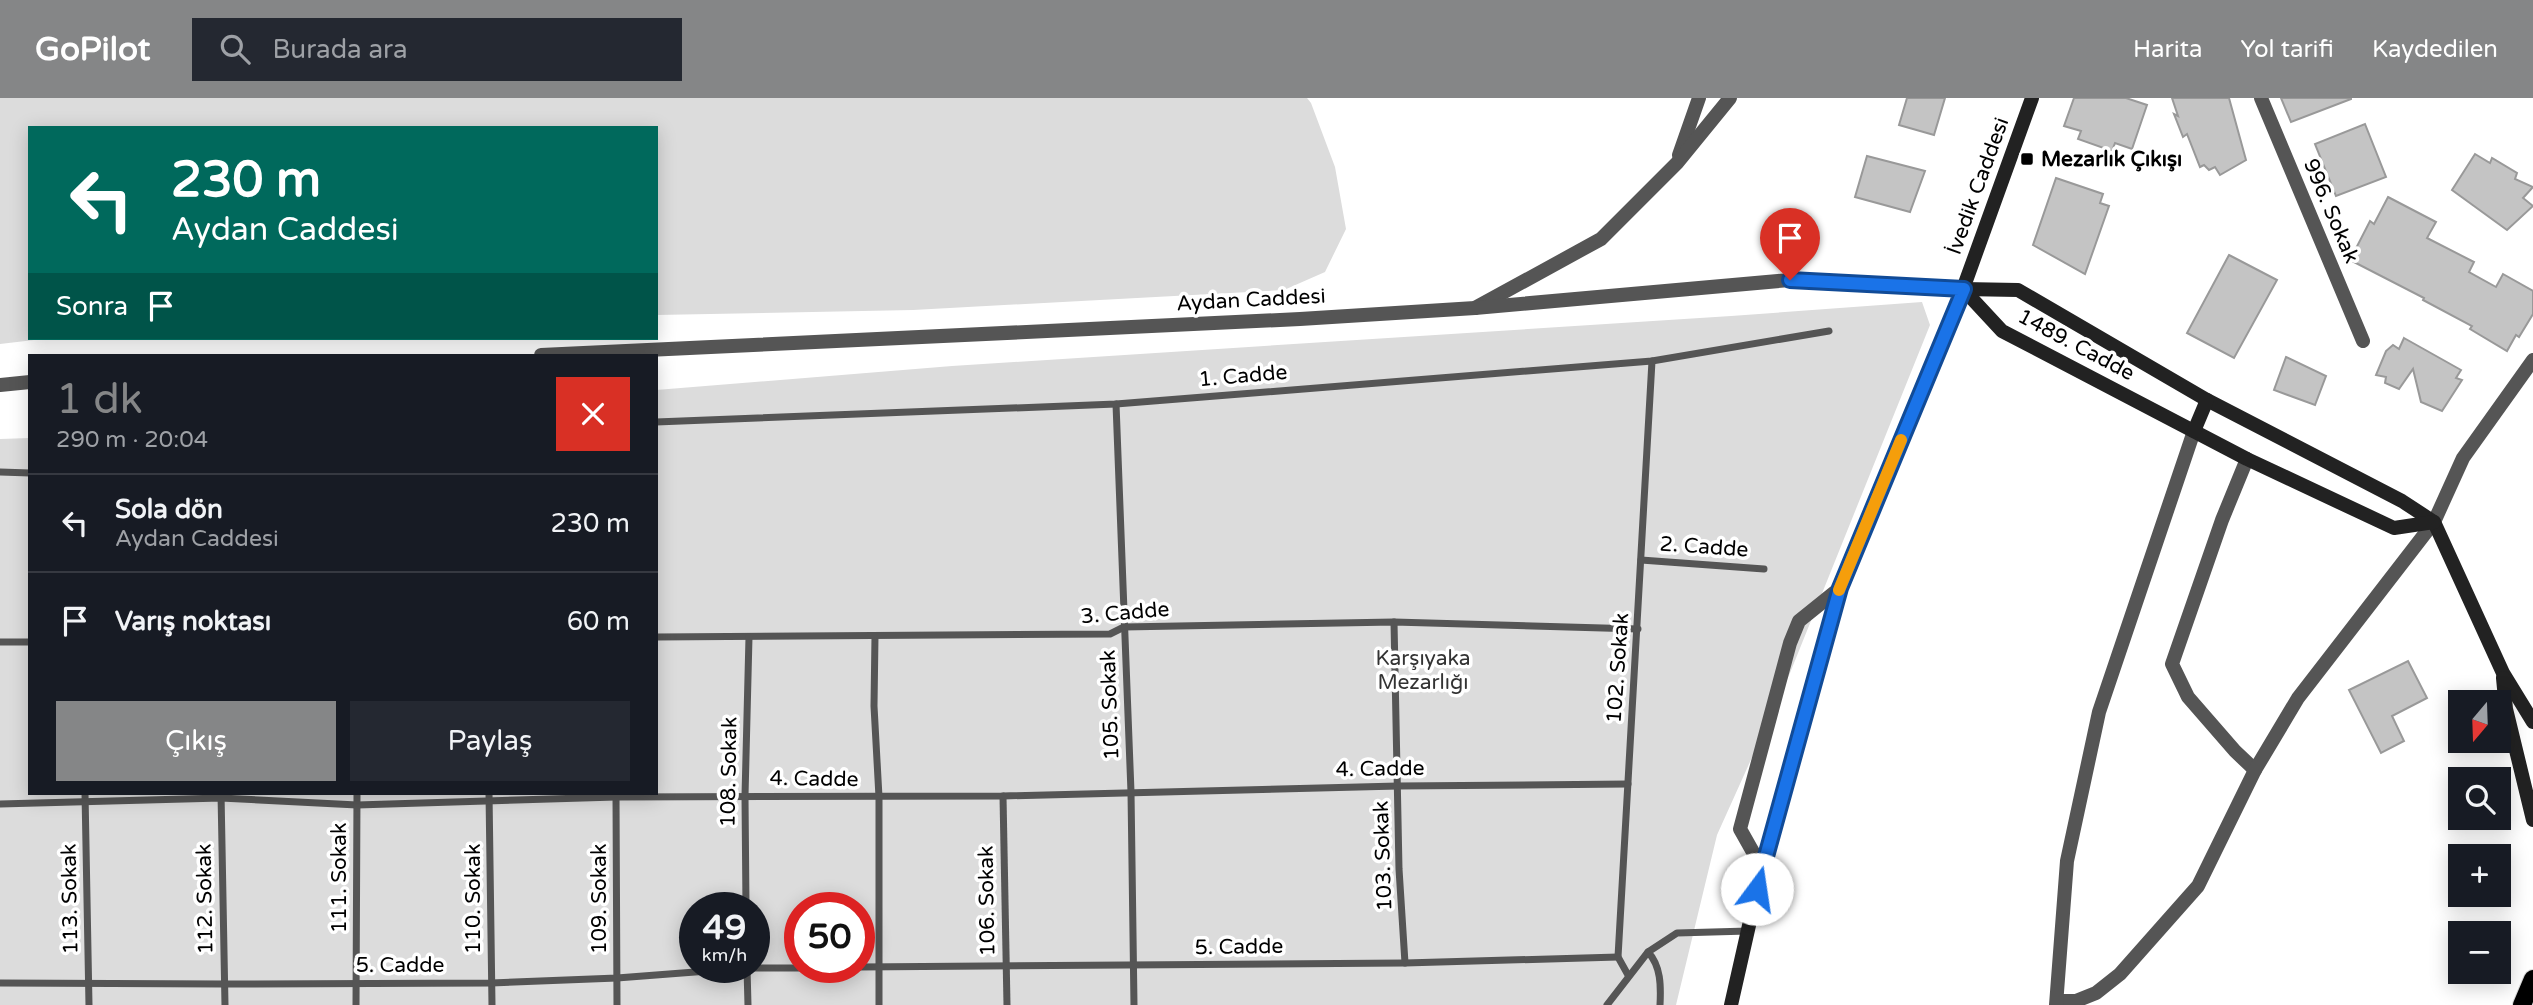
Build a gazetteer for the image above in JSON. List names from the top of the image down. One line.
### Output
{"streets":{"main road":["İvedik Caddesi","1489. Cadde"],"street":["996. Sokak","Aydan Caddesi"],"lane":["1. Cadde","2. Cadde","3. Cadde","102. Sokak","105. Sokak","4. Cadde","108. Sokak","103. Sokak","111. Sokak","113. Sokak","112. Sokak","110. Sokak","109. Sokak","106. Sokak","5. Cadde"]},"crossings":[["İvedik Caddesi","Aydan Caddesi"],["İvedik Caddesi","1489. Cadde"],["Aydan Caddesi","1489. Cadde"],["1. Cadde","102. Sokak"],["1. Cadde","105. Sokak"],["2. Cadde","102. Sokak"],["3. Cadde","102. Sokak"],["3. Cadde","105. Sokak"],["3. Cadde","108. Sokak"],["3. Cadde","103. Sokak"],["102. Sokak","4. Cadde"],["102. Sokak","5. Cadde"],["105. Sokak","4. Cadde"],["105. Sokak","5. Cadde"],["4. Cadde","108. Sokak"],["4. Cadde","103. Sokak"],["4. Cadde","111. Sokak"],["4. Cadde","113. Sokak"],["4. Cadde","112. Sokak"],["4. Cadde","110. Sokak"],["4. Cadde","109. Sokak"],["4. Cadde","106. Sokak"],["103. Sokak","5. Cadde"],["111. Sokak","5. Cadde"],["113. Sokak","5. Cadde"],["112. Sokak","5. Cadde"],["110. Sokak","5. Cadde"],["109. Sokak","5. Cadde"],["106. Sokak","5. Cadde"]],"parks":["Karşıyaka Mezarlığı"],"places":{"transit":["Mezarlık Çıkışı"]},"north":"bottom","page":{"header":"GoPilot","search":"Burada ara","nav":["Harita","Yol tarifi","Kaydedilen"],"turn":["230 m","Aydan Caddesi"],"then":"Sonra","heading":["1 dk","290 m · 20:04"],"list":[{"name":"Sola dön","note":"Aydan Caddesi","value":"230 m"},{"name":"Varış noktası","value":"60 m"}],"buttons":["Çıkış","Paylaş"],"map_buttons":["+","−"],"speed":"49 km/h","limit":"50"}}
